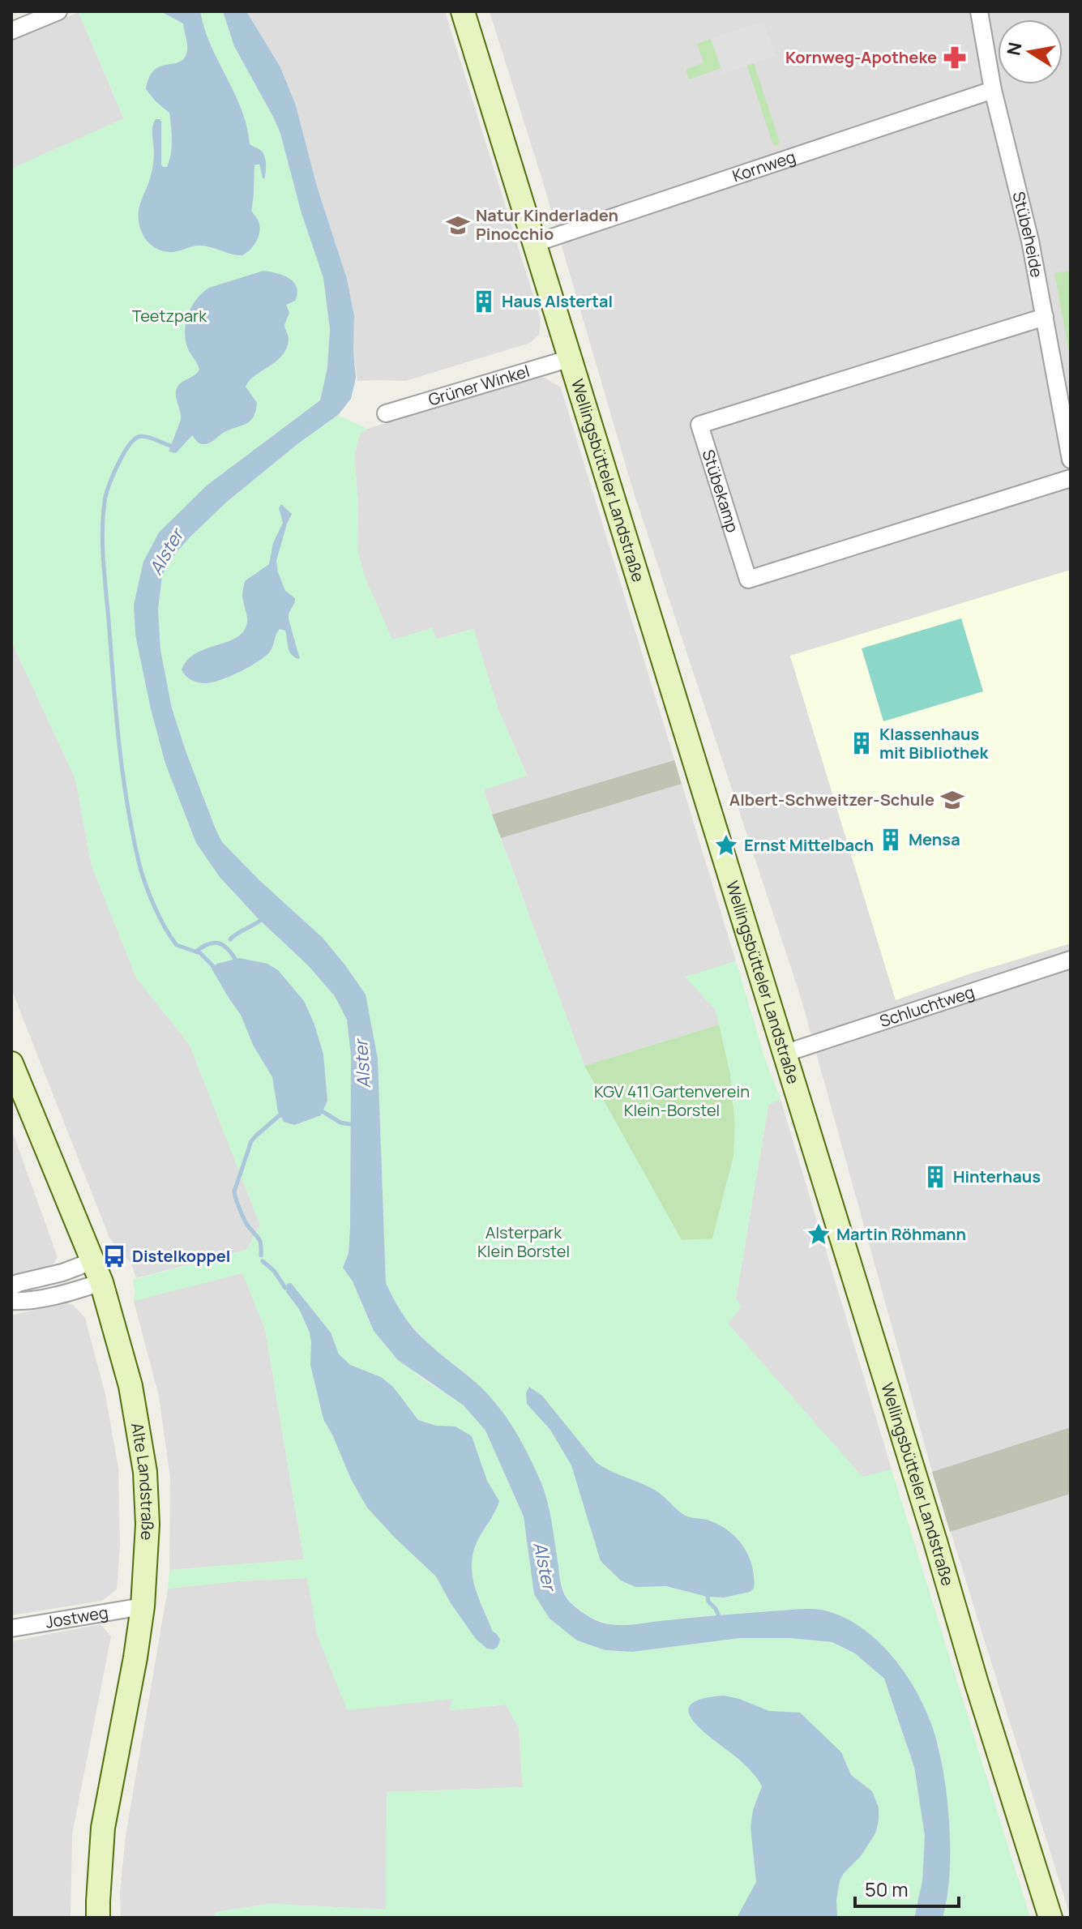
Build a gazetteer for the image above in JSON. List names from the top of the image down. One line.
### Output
{"streets":{"main road":["Wellingsbütteler Landstraße","Alte Landstraße"],"street":["Kornweg","Stübeheide","Grüner Winkel","Stübekamp","Schluchtweg","Jostweg"]},"crossings":[["Kornweg","Stübeheide"],["Kornweg","Wellingsbütteler Landstraße"],["Stübeheide","Stübekamp"],["Grüner Winkel","Wellingsbütteler Landstraße"],["Wellingsbütteler Landstraße","Schluchtweg"],["Alte Landstraße","Jostweg"]],"water":["Alster"],"parks":["Teetzpark","KGV 411 Gartenverein Klein-Borstel","Alsterpark Klein Borstel"],"places":{"pharmacy":["Kornweg-Apotheke"],"school or university":["Natur Kinderladen Pinocchio","Albert-Schweitzer-Schule"],"building":["Haus Alstertal","Klassenhaus mit Bibliothek","Mensa","Hinterhaus"],"place":["Ernst Mittelbach","Martin Röhmann"],"bus stop":["Distelkoppel"]},"scale_bar":"50 m","north":"left"}
